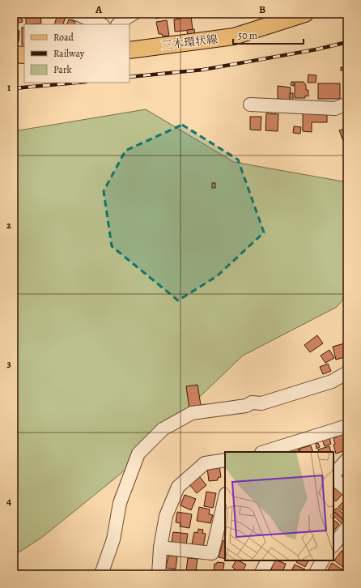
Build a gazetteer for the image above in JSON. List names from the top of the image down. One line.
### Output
{"streets":{"main road":["三木環状線"]},"legend":["Road","Railway","Park"],"scale_bar":"50 m","grid":{"columns":["A","B"],"rows":["1","2","3","4"]}}
